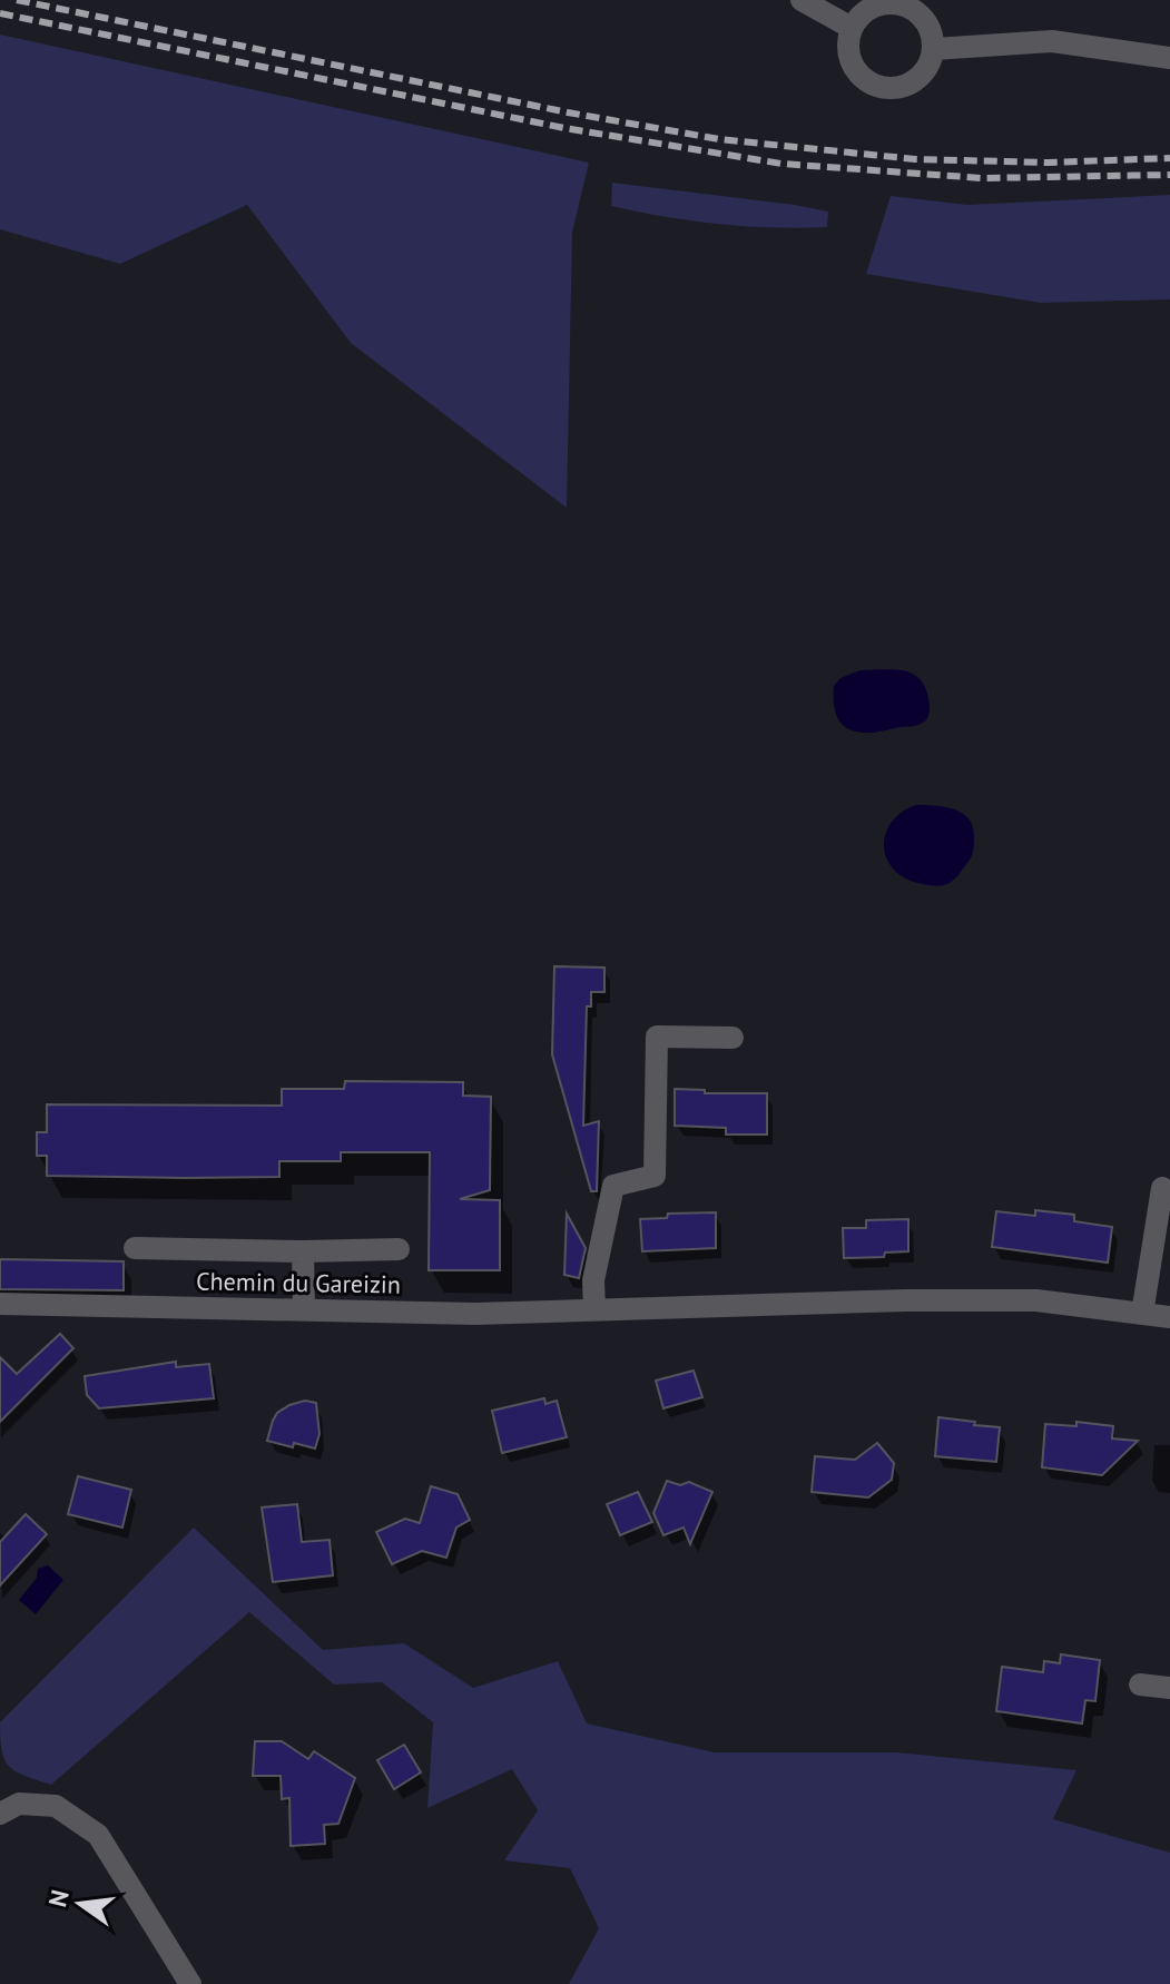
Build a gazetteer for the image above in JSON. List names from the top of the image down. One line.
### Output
{"streets":{"street":["Chemin du Gareizin"]},"north":"left"}
